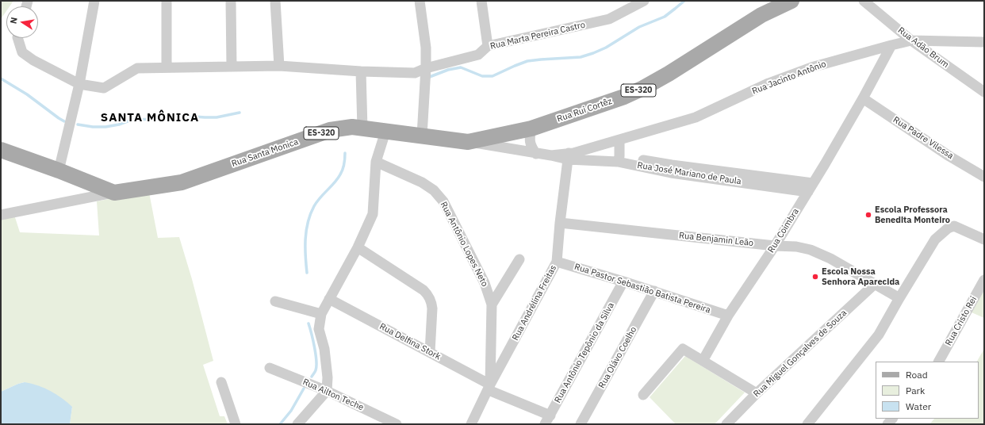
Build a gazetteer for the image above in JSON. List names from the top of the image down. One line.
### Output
{"streets":{"main road":["ES-320","Rua Rui Cortêz","Rua Santa Monica"],"street":["Rua Marta Pereira Castro","Rua Adão Brum","Rua Jacinto Antônio","Rua Padre Vilessa","Rua José Mariano de Paula","Rua Coimbra","Rua Benjamin Leão","Rua Antônio Lopes Neto","Rua Pastor Sebastião Batista Pereira","Rua Andrélina Freitas","Rua Cristo Rei","Rua Delfina Stork","Rua Antônio Tepônio da Silva","Rua Miguel Gonçalves de Souza","Rua Olávo Coelho","Rua Ailton Teche"]},"crossings":[["Rua Adão Brum","Rua Jacinto Antônio"],["Rua Jacinto Antônio","Rua Santa Monica"],["Rua Jacinto Antônio","Rua José Mariano de Paula"],["Rua Jacinto Antônio","Rua Coimbra"],["Rua Jacinto Antônio","Rua Andrélina Freitas"],["Rua Rui Cortêz","Rua Santa Monica"],["Rua Padre Vilessa","Rua Coimbra"],["Rua José Mariano de Paula","Rua Coimbra"],["Rua José Mariano de Paula","Rua Andrélina Freitas"],["Rua Coimbra","Rua Benjamin Leão"],["Rua Coimbra","Rua Pastor Sebastião Batista Pereira"],["Rua Benjamin Leão","Rua Andrélina Freitas"],["Rua Benjamin Leão","Rua Miguel Gonçalves de Souza"],["Rua Antônio Lopes Neto","Rua Andrélina Freitas"],["Rua Antônio Lopes Neto","Rua Delfina Stork"],["Rua Pastor Sebastião Batista Pereira","Rua Andrélina Freitas"],["Rua Pastor Sebastião Batista Pereira","Rua Antônio Tepônio da Silva"],["Rua Pastor Sebastião Batista Pereira","Rua Olávo Coelho"],["Rua Andrélina Freitas","Rua Delfina Stork"]],"districts":["SANTA MÔNICA"],"places":["Escola Professora Benedita Monteiro","Escola Nossa Senhora Aparecida"],"legend":["Road","Park","Water"],"north":"left"}
